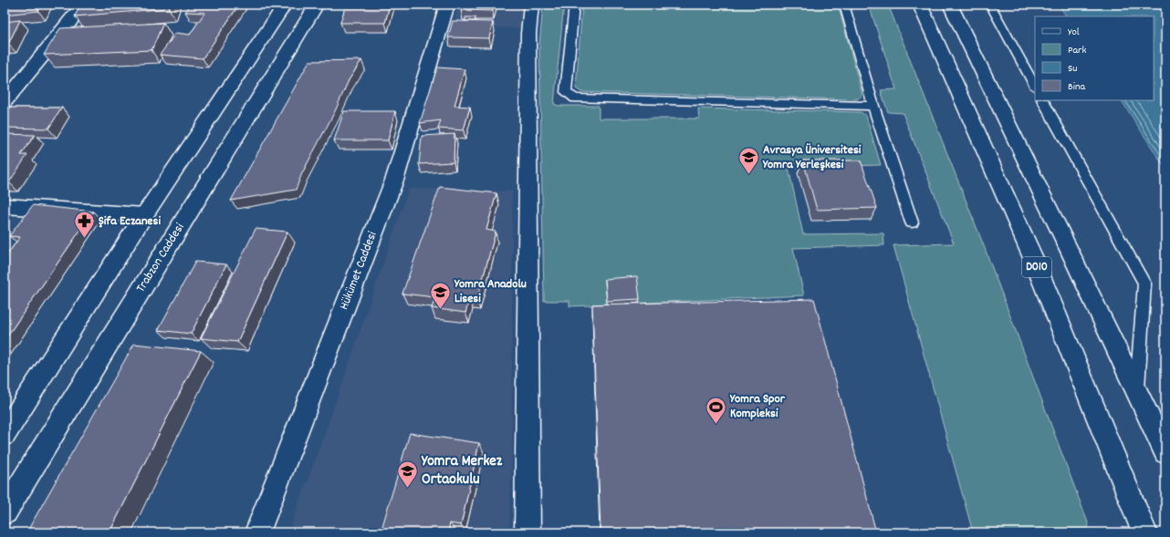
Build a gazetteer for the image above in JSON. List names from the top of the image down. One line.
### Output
{"streets":{"main road":["Trabzon Caddesi","D010","Hükümet Caddesi"]},"places":{"school or university":["Avrasya Üniversitesi Yomra Yerleşkesi","Yomra Anadolu Lisesi","Yomra Merkez Ortaokulu"],"pharmacy":["Şifa Eczanesi"],"sports":["Yomra Spor Kompleksi"]},"legend":["Yol","Park","Su","Bina"]}
